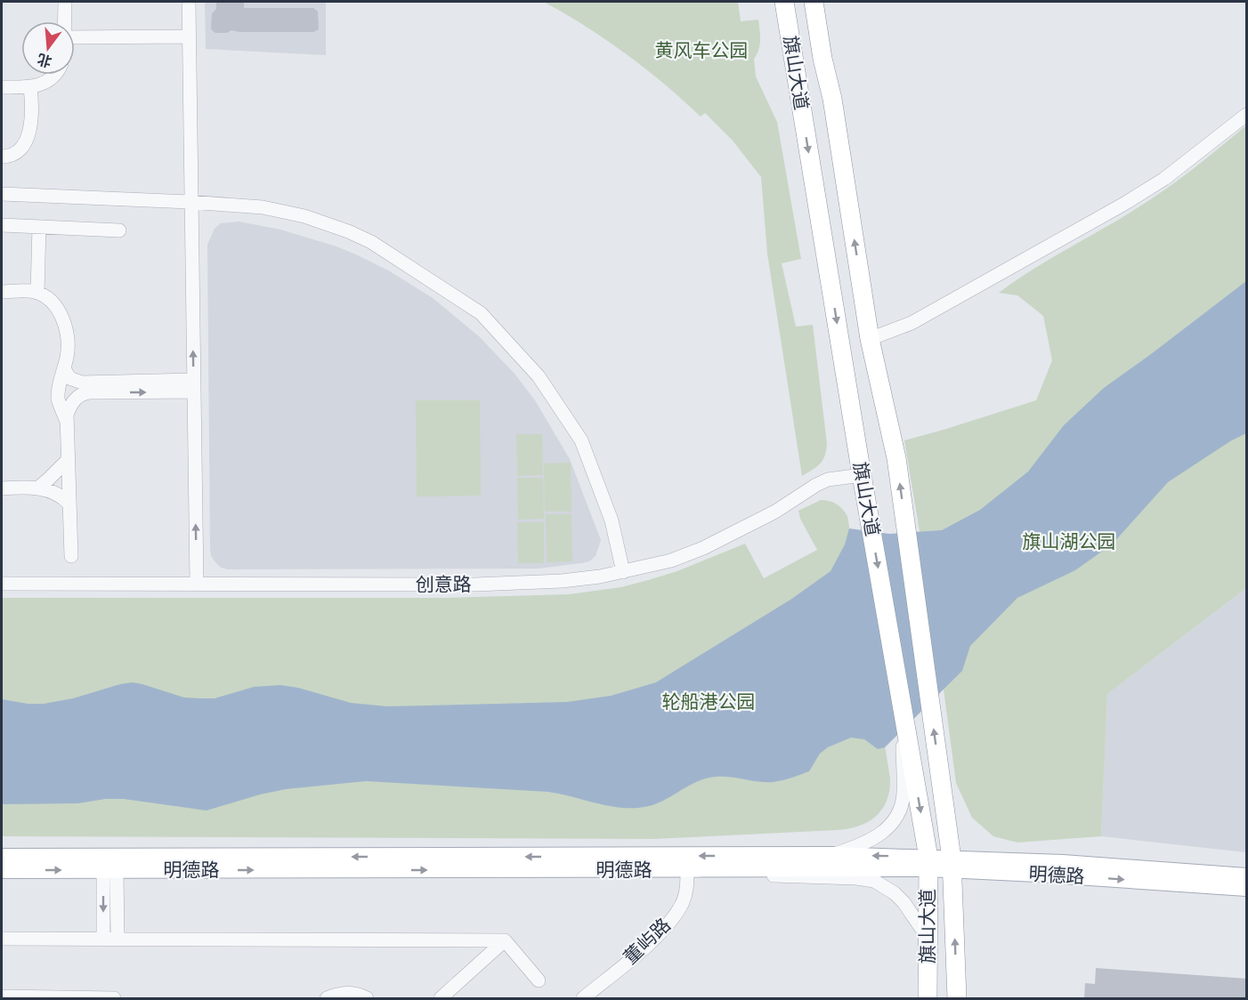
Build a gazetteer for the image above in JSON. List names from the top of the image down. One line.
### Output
{"streets":{"highway":["旗山大道"],"main road":["明德路"],"street":["创意路","董屿路"]},"crossings":[["旗山大道","创意路"],["旗山大道","明德路"],["明德路","董屿路"]],"parks":["黄风车公园","旗山湖公园","轮船港公园"],"north":"bottom"}
